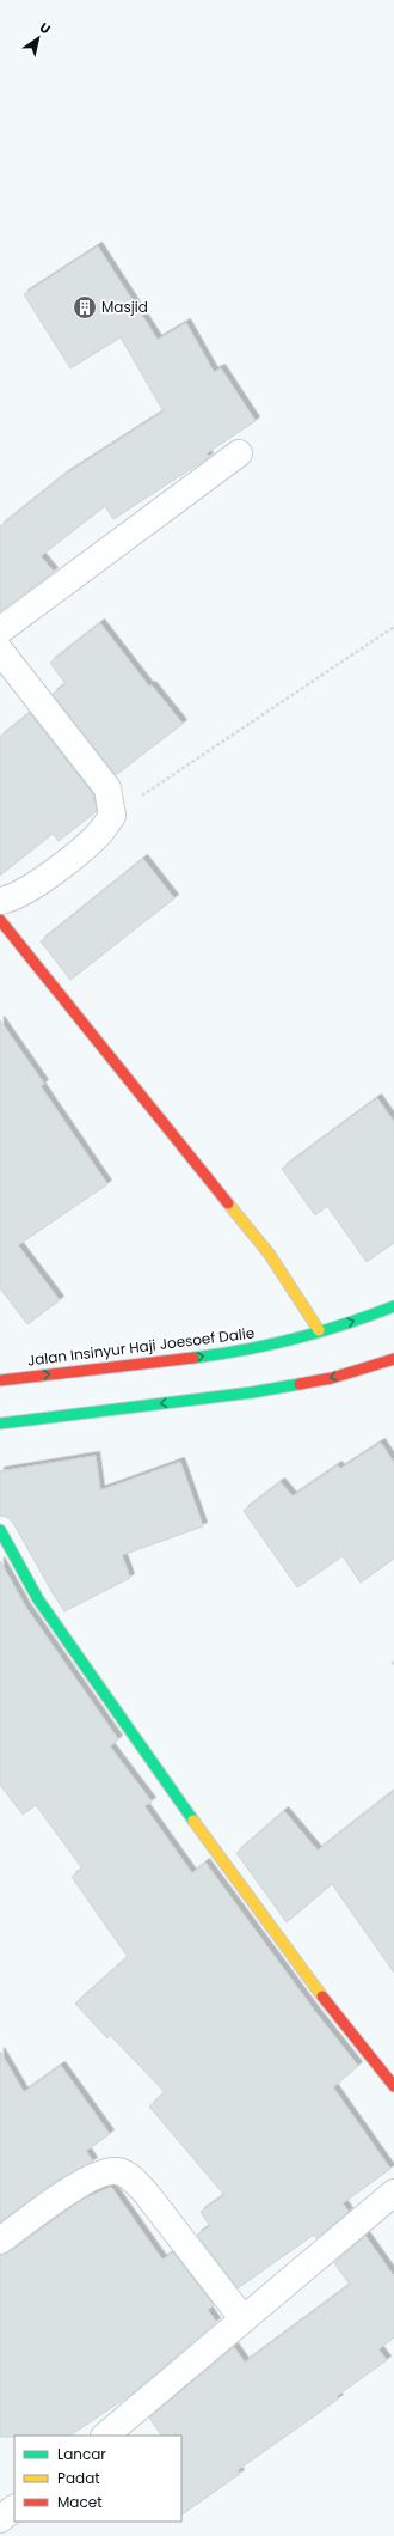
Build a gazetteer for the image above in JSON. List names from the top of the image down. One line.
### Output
{"streets":{"street":["Jalan Insinyur Haji Joesoef Dalie"]},"places":{"building":["Masjid"]},"legend":["Lancar","Padat","Macet"],"north":"top right"}
